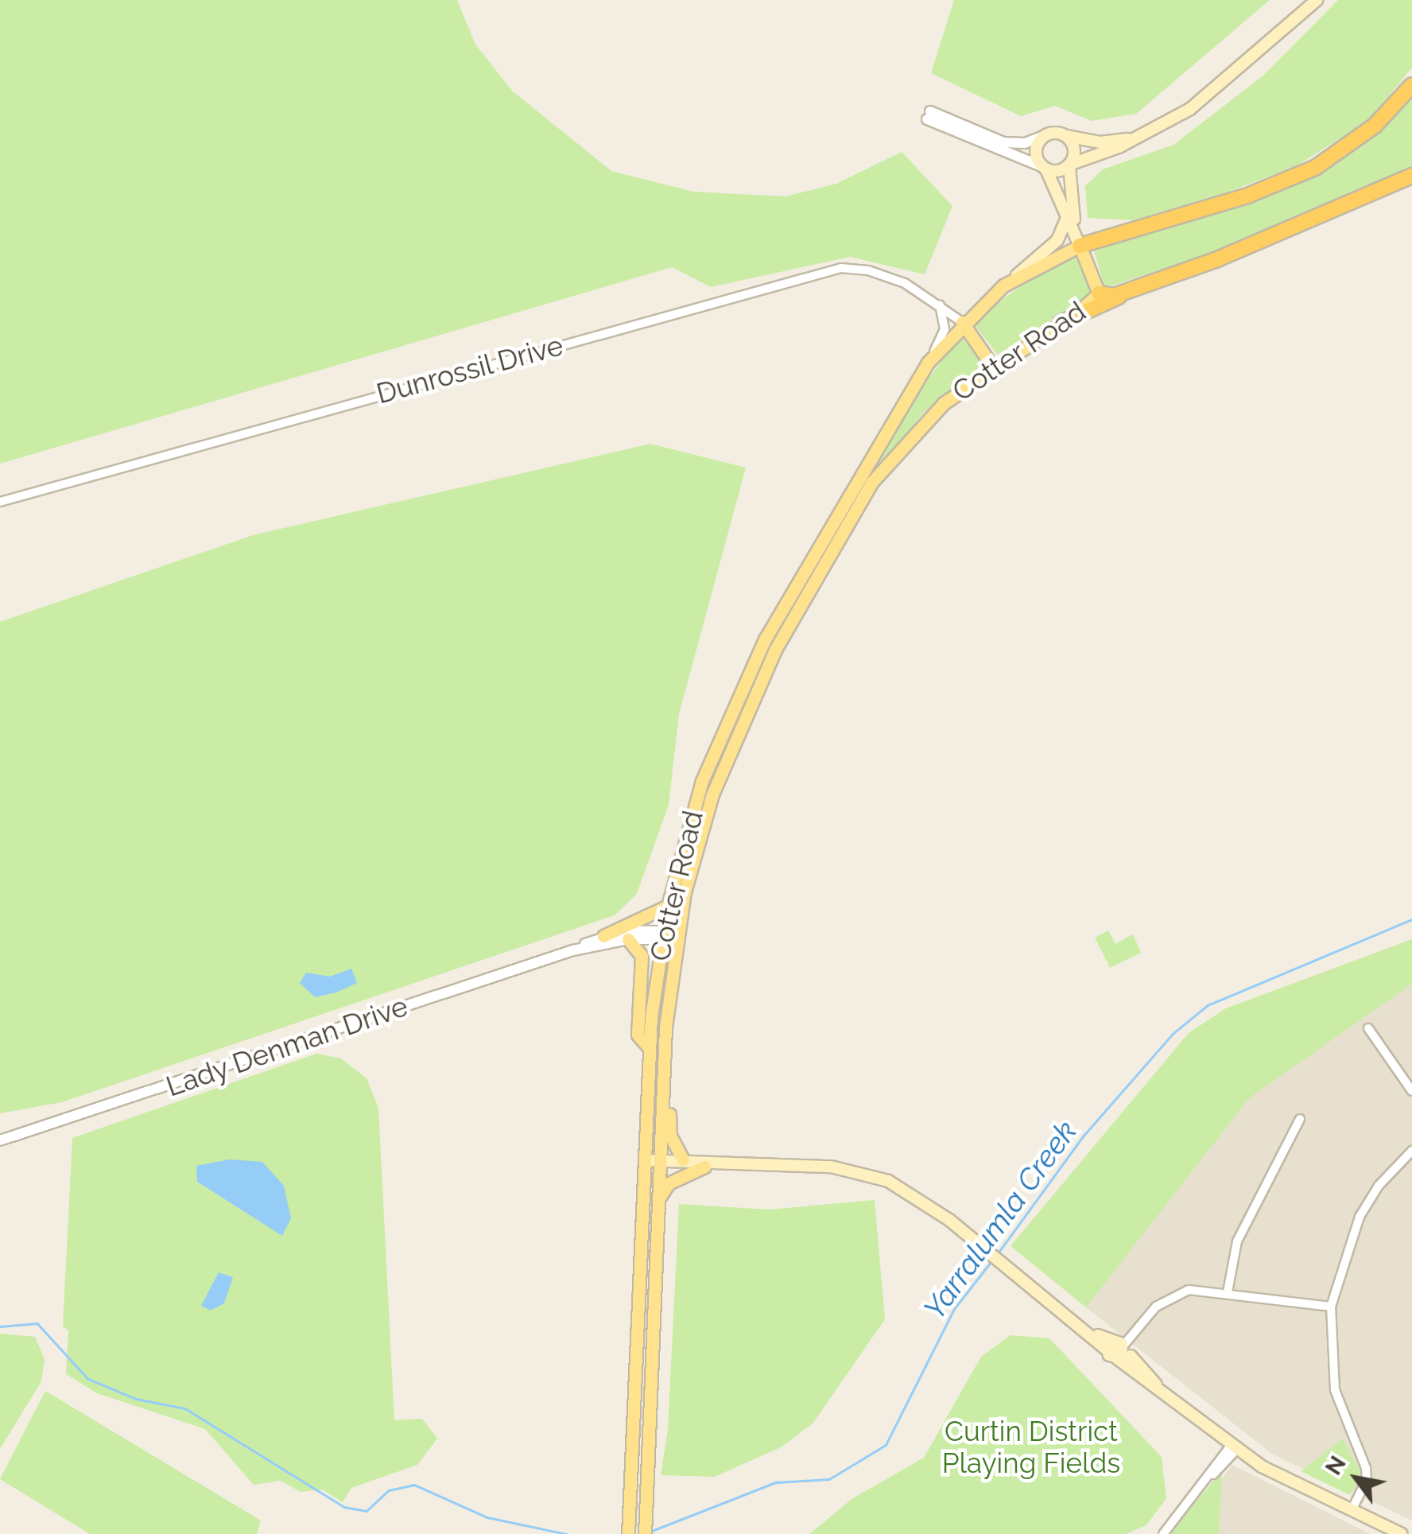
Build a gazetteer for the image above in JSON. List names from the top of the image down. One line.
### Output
{"streets":{"main road":["Cotter Road"],"street":["Dunrossil Drive","Lady Denman Drive"]},"crossings":[["Cotter Road","Dunrossil Drive"],["Cotter Road","Lady Denman Drive"]],"water":["Yarralumla Creek"],"parks":["Curtin District Playing Fields"],"north":"top left"}
